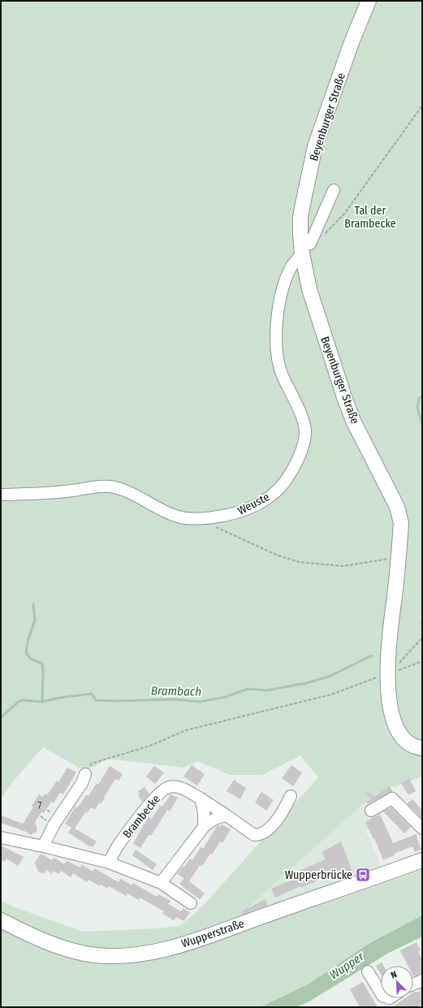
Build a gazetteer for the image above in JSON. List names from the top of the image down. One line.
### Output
{"streets":{"main road":["Beyenburger Straße","Wupperstraße"],"street":["Weuste","Brambecke"]},"crossings":[["Beyenburger Straße","Weuste"]],"water":["Brambach","Wupper"],"parks":["Tal der Brambecke"],"places":{"bus stop":["Wupperbrücke"]},"house_numbers":["7"],"north":"top left"}
